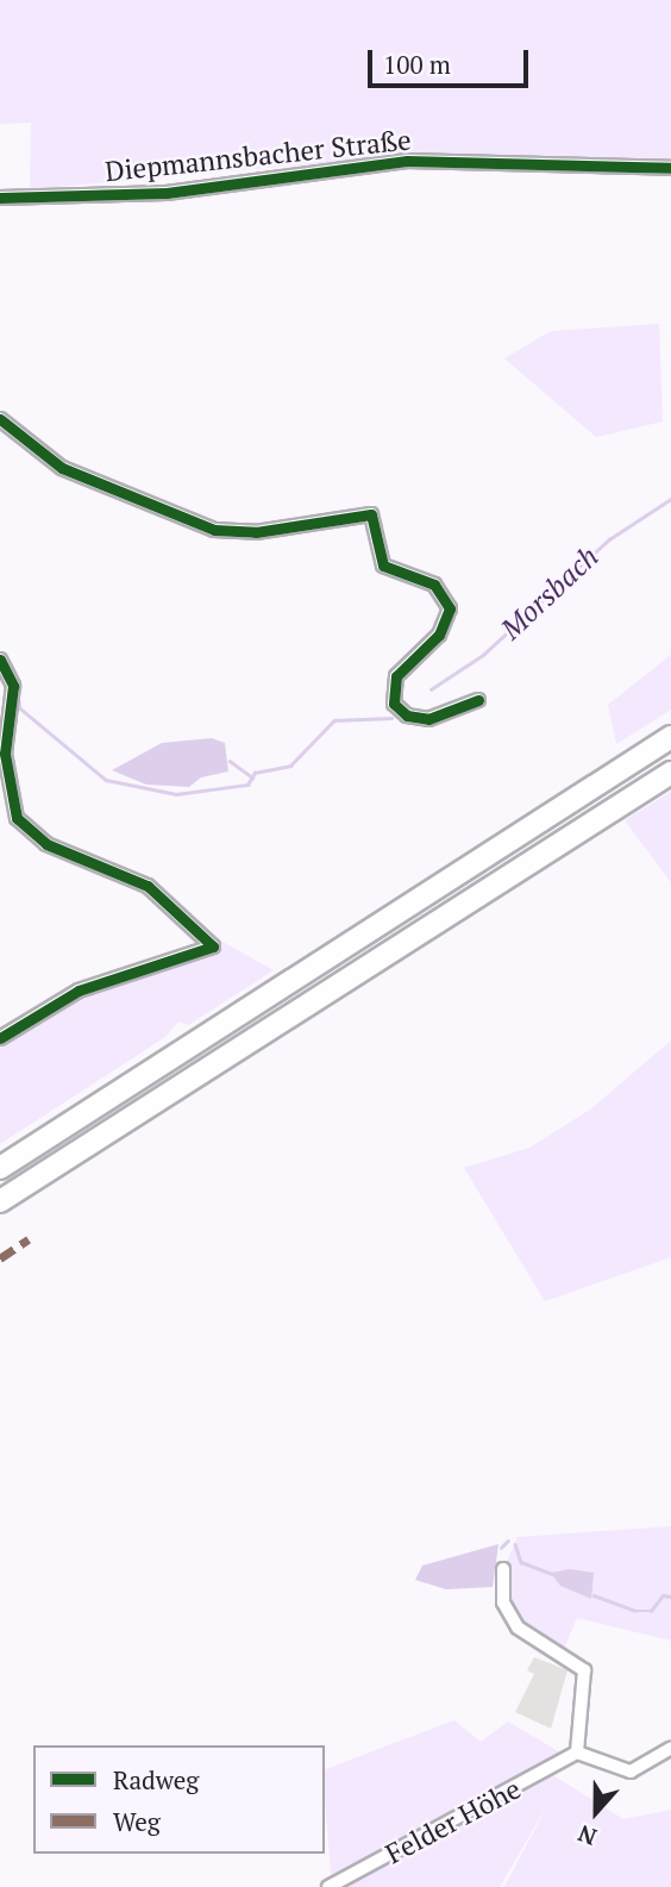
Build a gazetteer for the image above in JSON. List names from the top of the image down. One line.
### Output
{"streets":{"street":["Diepmannsbacher Straße","Felder Höhe"]},"water":["Morsbach"],"legend":["Radweg","Weg"],"scale_bar":"100 m","north":"bottom"}
